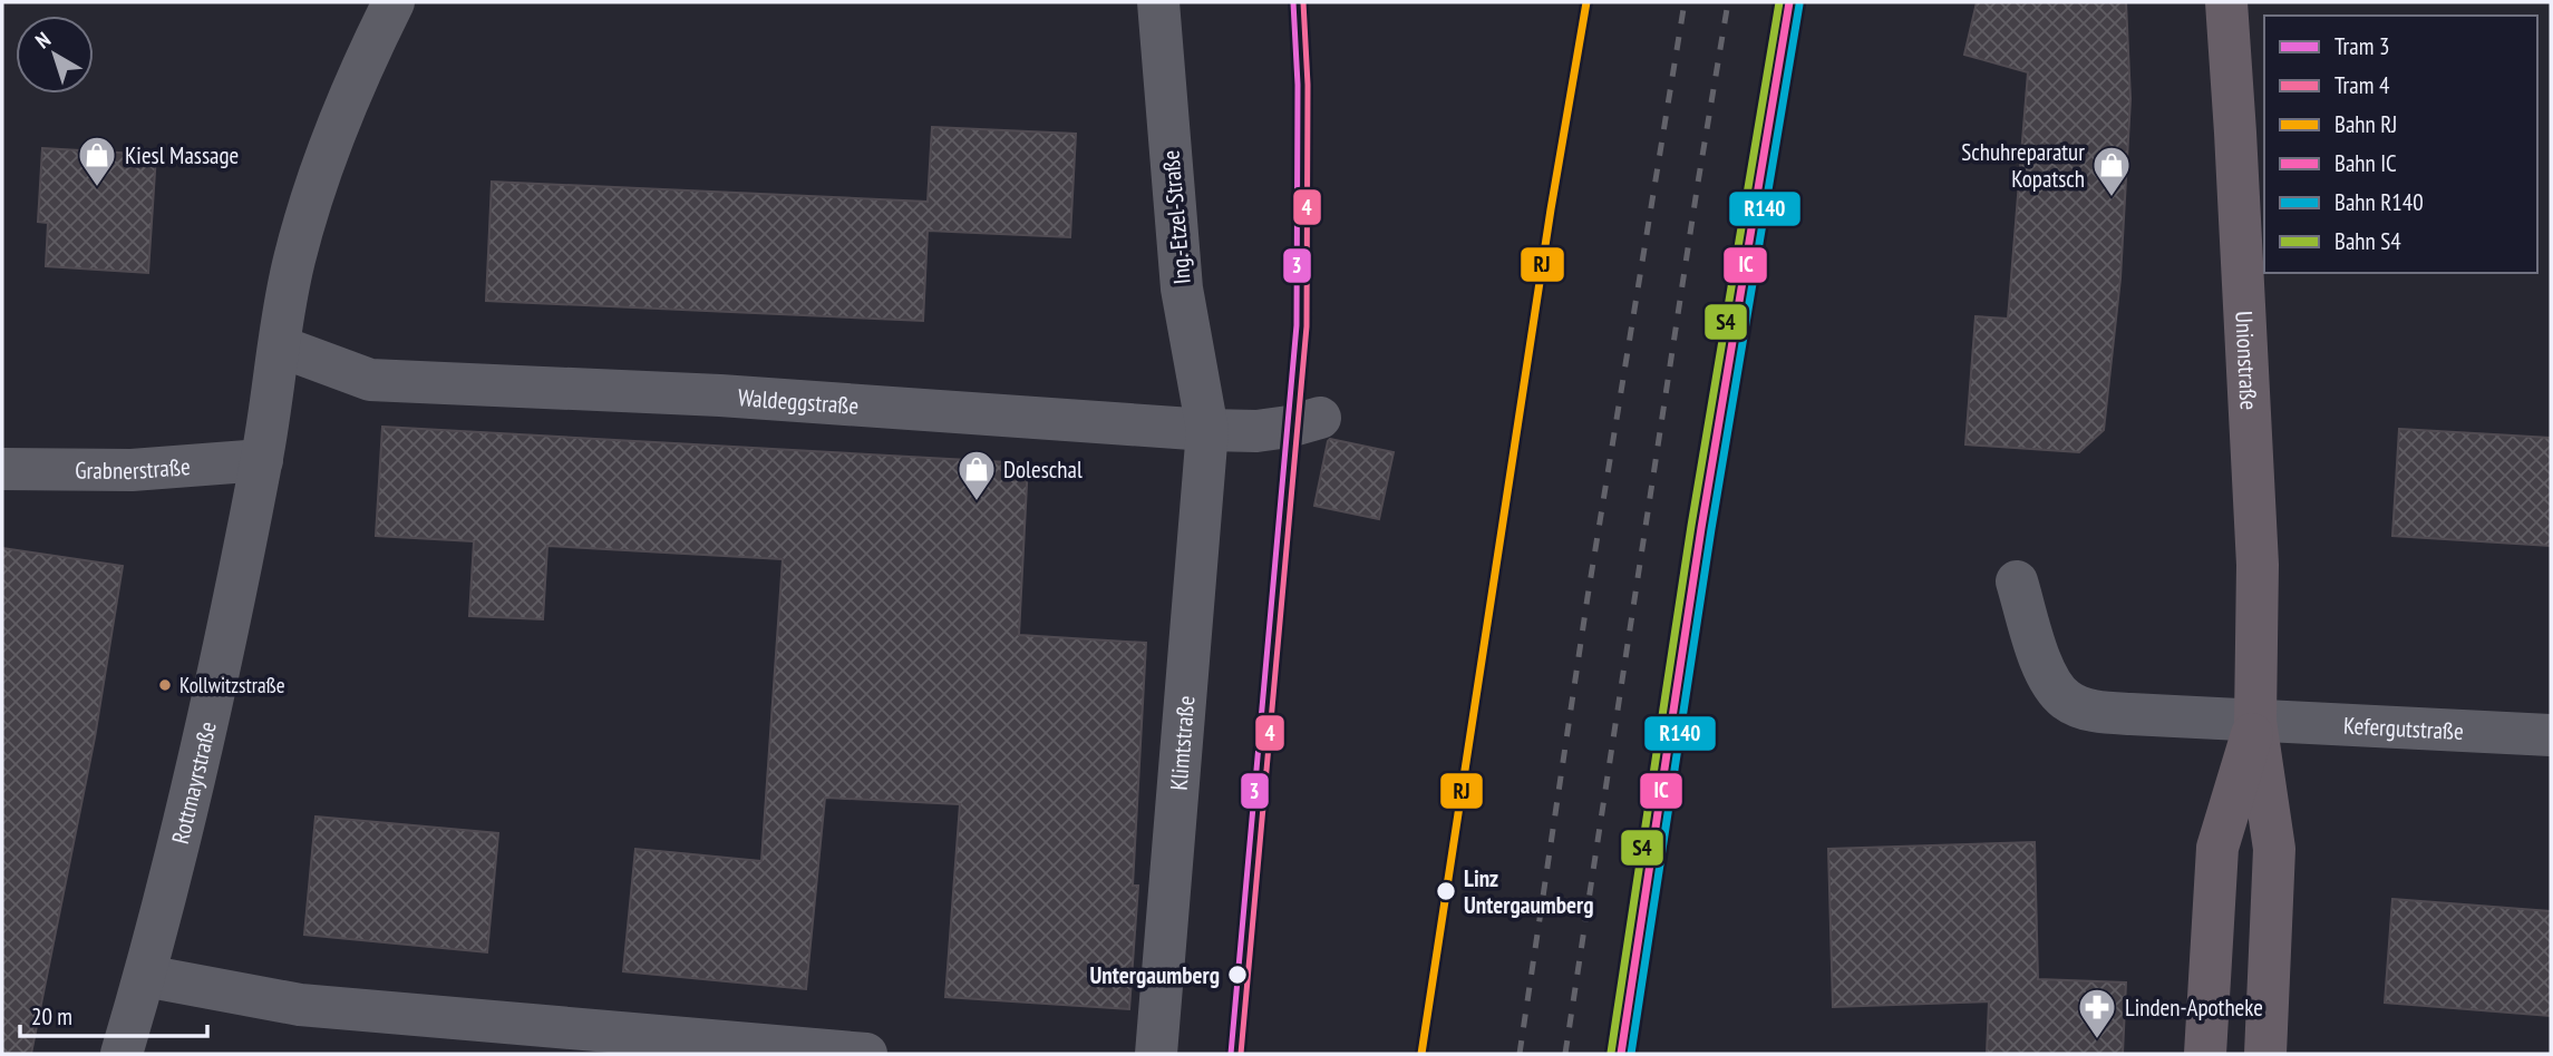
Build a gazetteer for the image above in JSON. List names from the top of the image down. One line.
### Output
{"streets":{"main road":["Unionstraße"],"street":["Ing.-Etzel-Straße","Waldeggstraße","Grabnerstraße","Kefergutstraße","Klimtstraße","Rottmayrstraße"]},"crossings":[["Ing.-Etzel-Straße","Waldeggstraße"],["Ing.-Etzel-Straße","Klimtstraße"],["Unionstraße","Kefergutstraße"],["Waldeggstraße","Klimtstraße"],["Grabnerstraße","Rottmayrstraße"]],"places":{"shop":["Kiesl Massage","Schuhreparatur Kopatsch","Doleschal"],"other":["Kollwitzstraße","Linz Untergaumberg","Untergaumberg"],"pharmacy":["Linden-Apotheke"]},"lines":["tram line 3","tram line 4","rail line RJ","rail line IC","rail line S4","rail line R140"],"legend":["Tram 3","Tram 4","Bahn RJ","Bahn IC","Bahn R140","Bahn S4"],"scale_bar":"20 m","north":"top left"}
